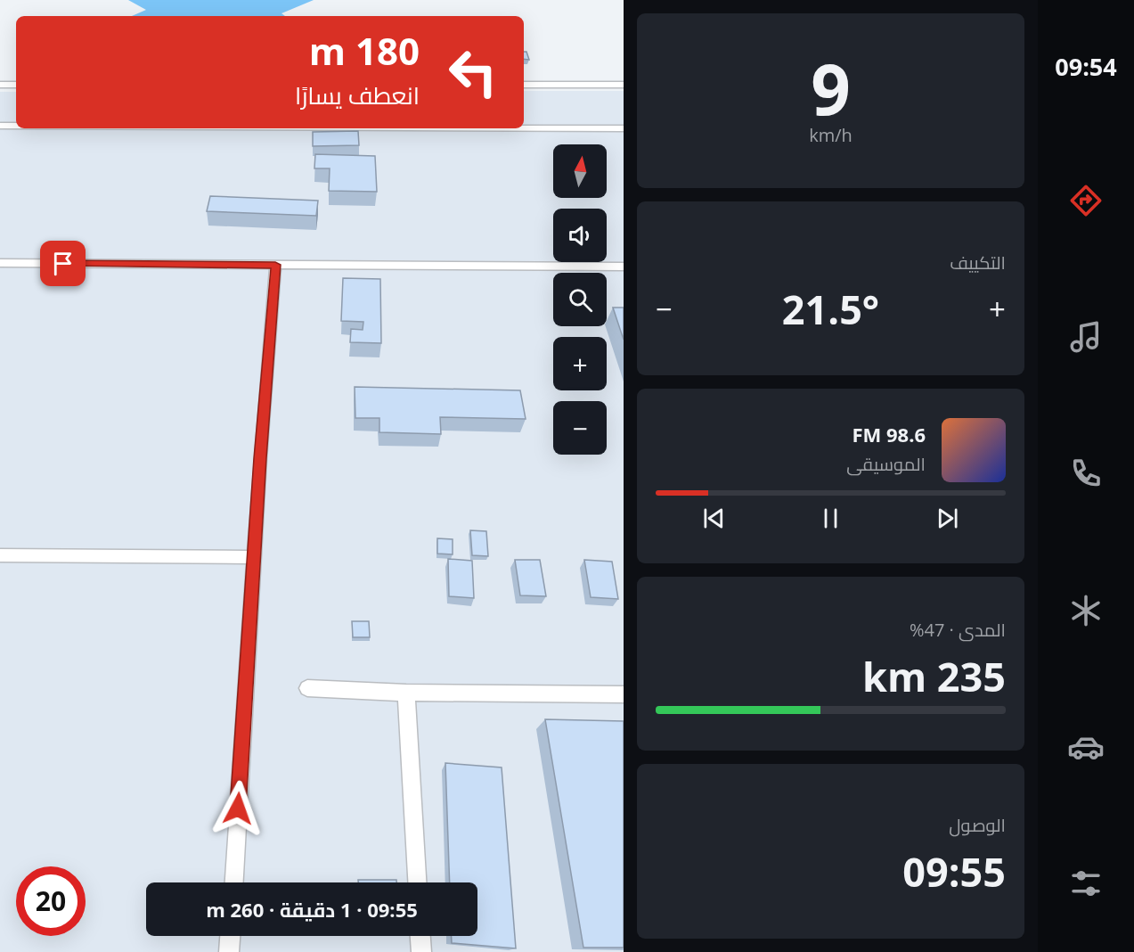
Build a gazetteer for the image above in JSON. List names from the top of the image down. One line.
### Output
{"north":"top","page":{"tabs":"09:54","tile":[["9","km/h"],"التكييف",["المدى · 47%","235 km"],["الوصول","09:55"]],"turn":["180 m","انعطف يسارًا"],"map_buttons":["+","−"],"heat":["−","21.5°","+"],"song":["98.6 FM","الموسيقى"],"limit":"20","trip":"09:55 · 1 دقيقة · 260 m"}}
